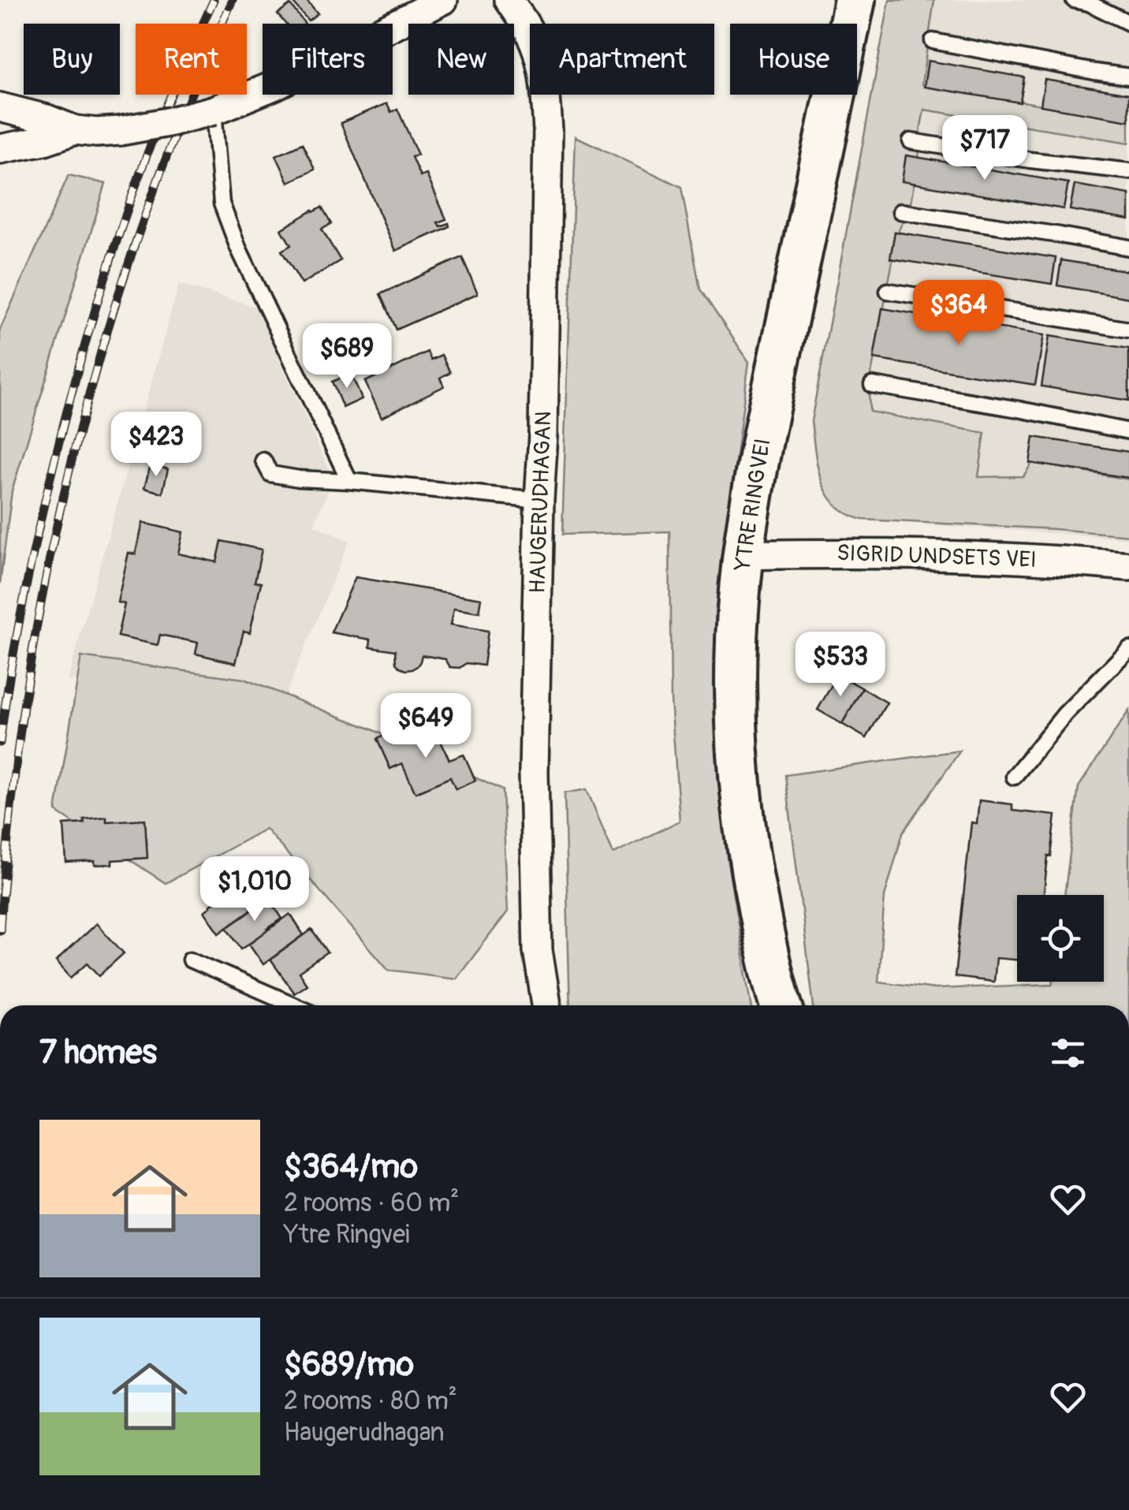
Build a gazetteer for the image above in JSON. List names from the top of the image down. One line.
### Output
{"streets":{"main road":["YTRE RINGVEI"],"street":["HAUGERUDHAGAN","SIGRID UNDSETS VEI"]},"crossings":[["YTRE RINGVEI","SIGRID UNDSETS VEI"]],"page":{"chip":["Buy","Rent","Filters","New","Apartment","House"],"price":["$717","$364","$689","$423","$533","$649","$1,010"],"heading":"7 homes","list":[{"name":"$364/mo","note":"2 rooms · 60 m² · Ytre Ringvei"},{"name":"$689/mo","note":"2 rooms · 80 m² · Haugerudhagan"}]}}
